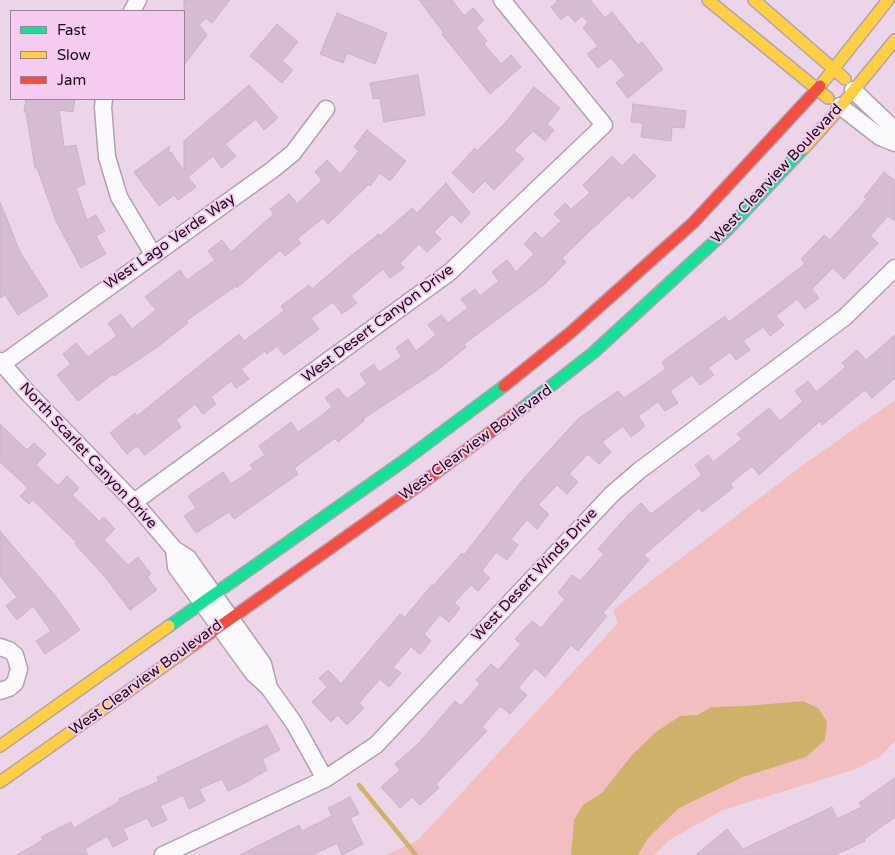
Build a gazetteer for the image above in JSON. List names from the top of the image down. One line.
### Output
{"streets":{"street":["West Clearview Boulevard","West Lago Verde Way","West Desert Canyon Drive","North Scarlet Canyon Drive","West Desert Winds Drive"]},"crossings":[["West Clearview Boulevard","North Scarlet Canyon Drive"],["West Lago Verde Way","North Scarlet Canyon Drive"],["West Desert Canyon Drive","North Scarlet Canyon Drive"],["North Scarlet Canyon Drive","West Desert Winds Drive"]],"legend":["Fast","Slow","Jam"]}
